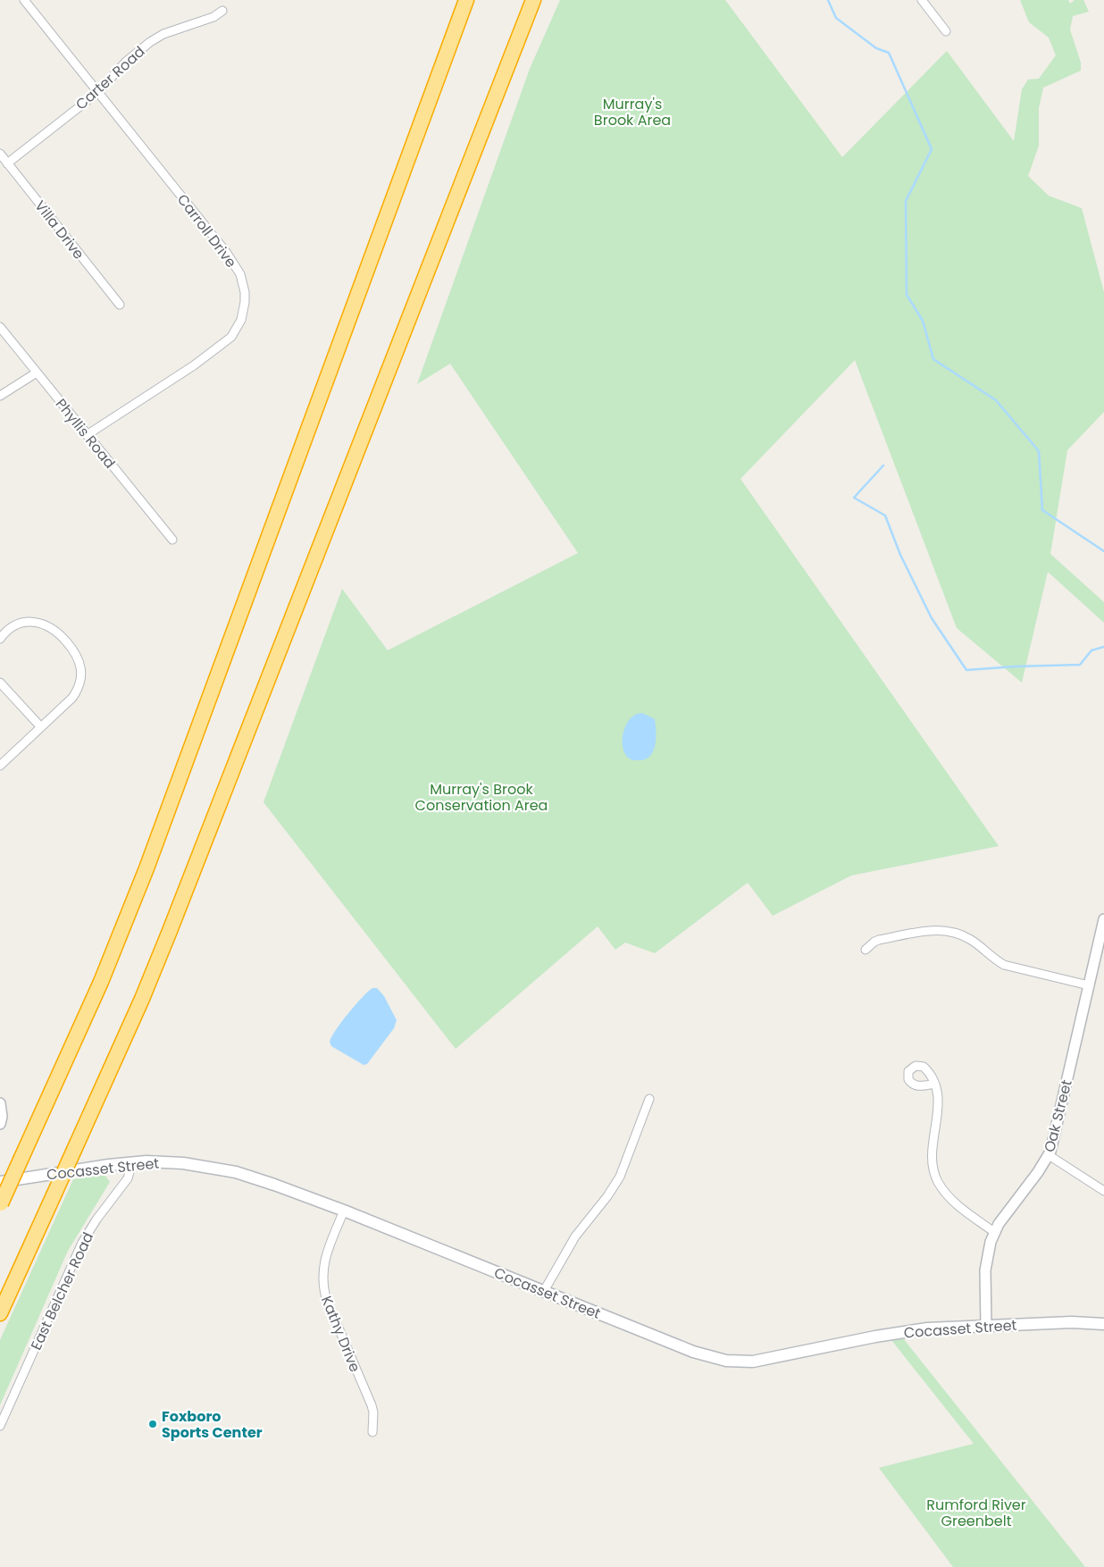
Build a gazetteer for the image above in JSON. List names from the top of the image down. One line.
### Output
{"streets":{"main road":["Cocasset Street"],"street":["Carter Road","Villa Drive","Carroll Drive","Phyllis Road","Oak Street","East Belcher Road","Kathy Drive"]},"crossings":[["Carter Road","Villa Drive"],["Carter Road","Carroll Drive"],["Carroll Drive","Phyllis Road"],["Oak Street","Cocasset Street"],["Cocasset Street","East Belcher Road"],["Cocasset Street","Kathy Drive"]],"parks":["Murray's Brook Area","Murray's Brook Conservation Area","Rumford River Greenbelt"],"places":["Foxboro Sports Center"]}
